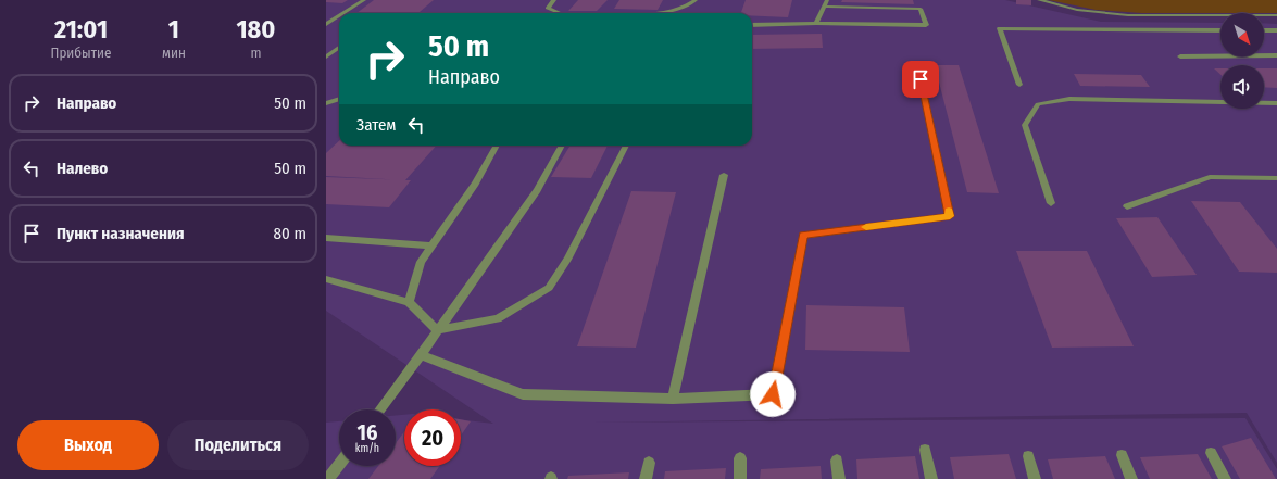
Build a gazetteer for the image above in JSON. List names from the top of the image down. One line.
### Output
{"north":"bottom right","page":{"eta":["21:01","Прибытие","1","мин","180","m"],"turn":["50 m","Направо"],"list":[{"name":"Направо","value":"50 m"},{"name":"Налево","value":"50 m"},{"name":"Пункт назначения","value":"80 m"}],"then":"Затем","speed":"16 km/h","limit":"20","buttons":["Выход","Поделиться"]}}
